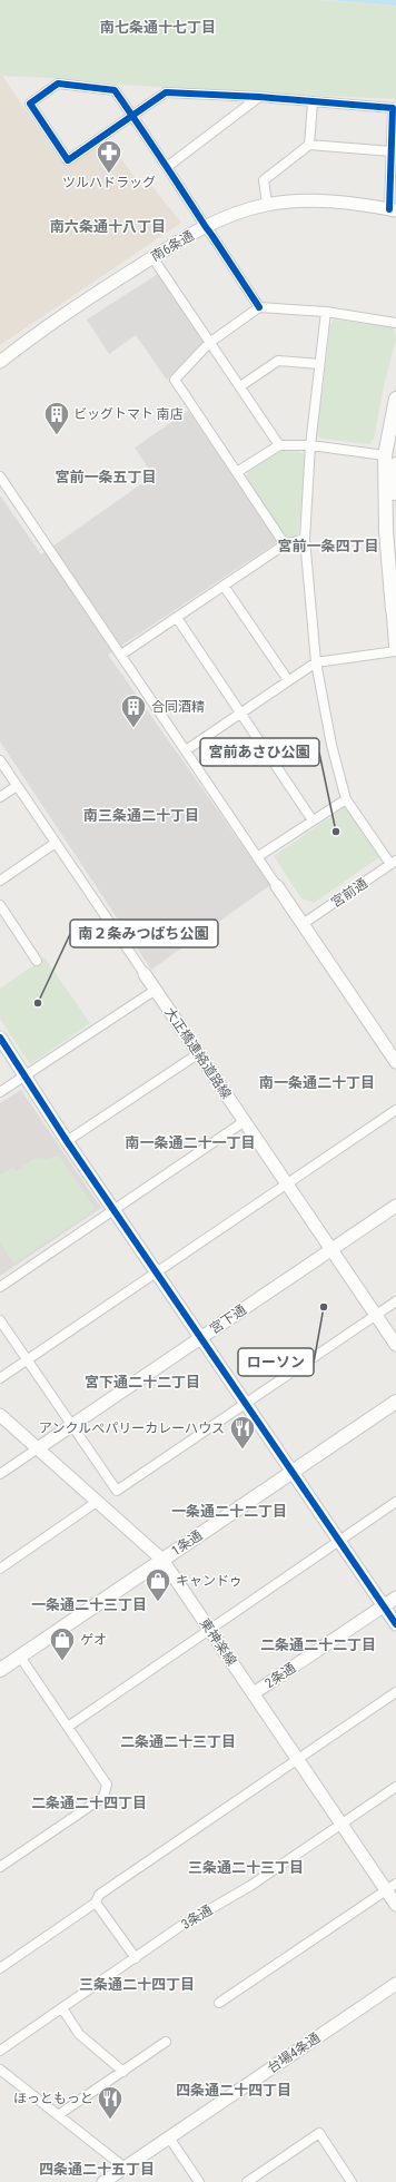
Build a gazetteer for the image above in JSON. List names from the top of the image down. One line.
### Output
{"streets":{"main road":["1条通"],"street":["南6条通","宮前通","大正橋連絡道路線","宮下通","東神楽線","2条通","3条通","台場4条通"]},"crossings":[["大正橋連絡道路線","宮下通"],["宮下通","東神楽線"],["1条通","東神楽線"],["東神楽線","2条通"],["東神楽線","3条通"]],"districts":["南七条通十七丁目","南六条通十八丁目","宮前一条五丁目","宮前一条四丁目","南三条通二十丁目","南一条通二十丁目","南一条通二十一丁目","宮下通二十二丁目","一条通二十二丁目","一条通二十三丁目","二条通二十二丁目","二条通二十三丁目","二条通二十四丁目","三条通二十三丁目","三条通二十四丁目","四条通二十四丁目","四条通二十五丁目"],"places":{"pharmacy":["ツルハドラッグ"],"building":["ビッグトマト 南店","合同酒精"],"other":["宮前あさひ公園","南２条みつばち公園","ローソン"],"restaurant":["アンクルぺパリーカレーハウス","ほっともっと"],"shop":["キャンドゥ","ゲオ"]}}
